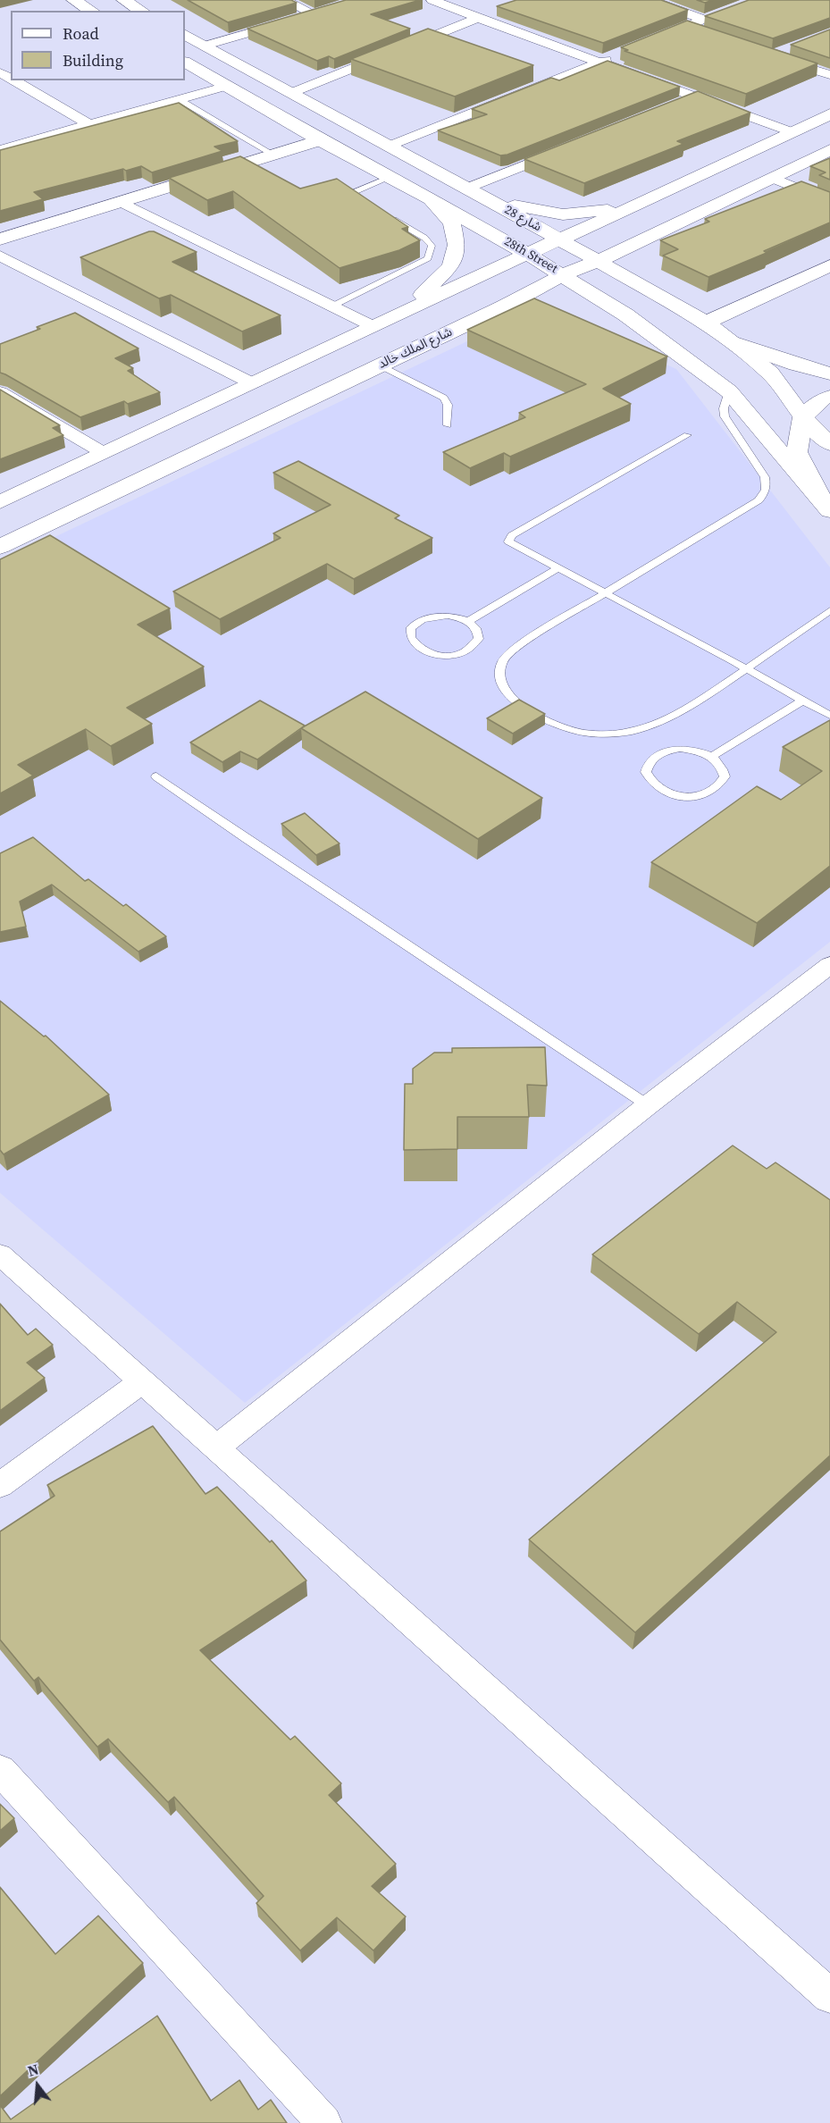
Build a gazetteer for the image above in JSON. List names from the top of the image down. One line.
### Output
{"streets":{"main road":["شارع 28","28th Street","شارع الملك خالد"]},"crossings":[["شارع 28","شارع الملك خالد"],["28th Street","شارع الملك خالد"]],"legend":["Road","Building"],"north":"top"}
